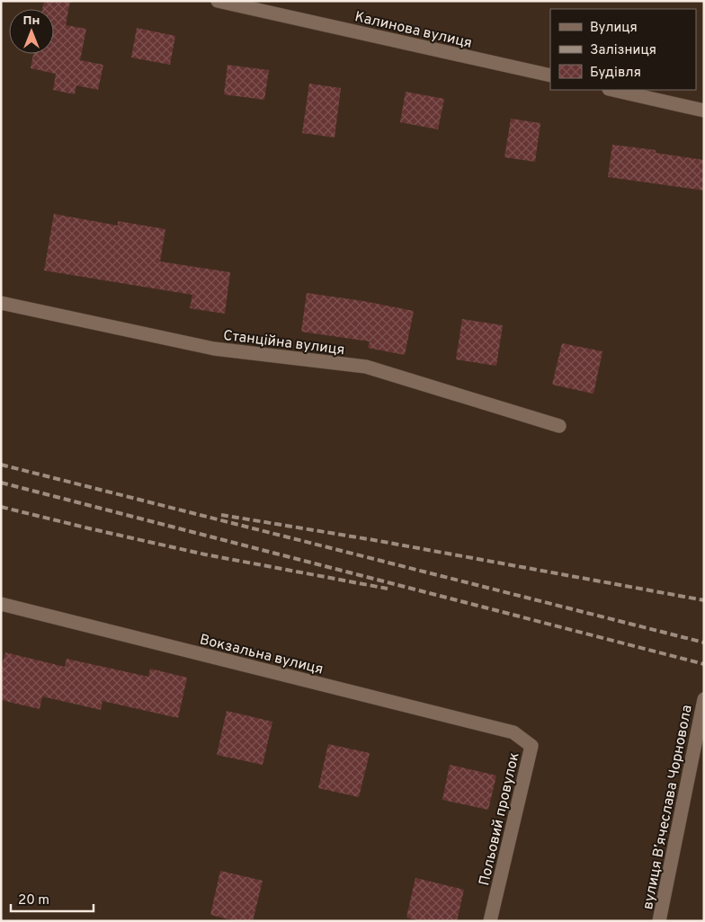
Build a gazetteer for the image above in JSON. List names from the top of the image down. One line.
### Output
{"streets":{"street":["Калинова вулиця","Станційна вулиця","Вокзальна вулиця","вулиця Вʼячеслава Чорновола","Польовий провулок"]},"crossings":[["Вокзальна вулиця","Польовий провулок"]],"legend":["Вулиця","Залізниця","Будівля"],"scale_bar":"20 m","north":"top"}
